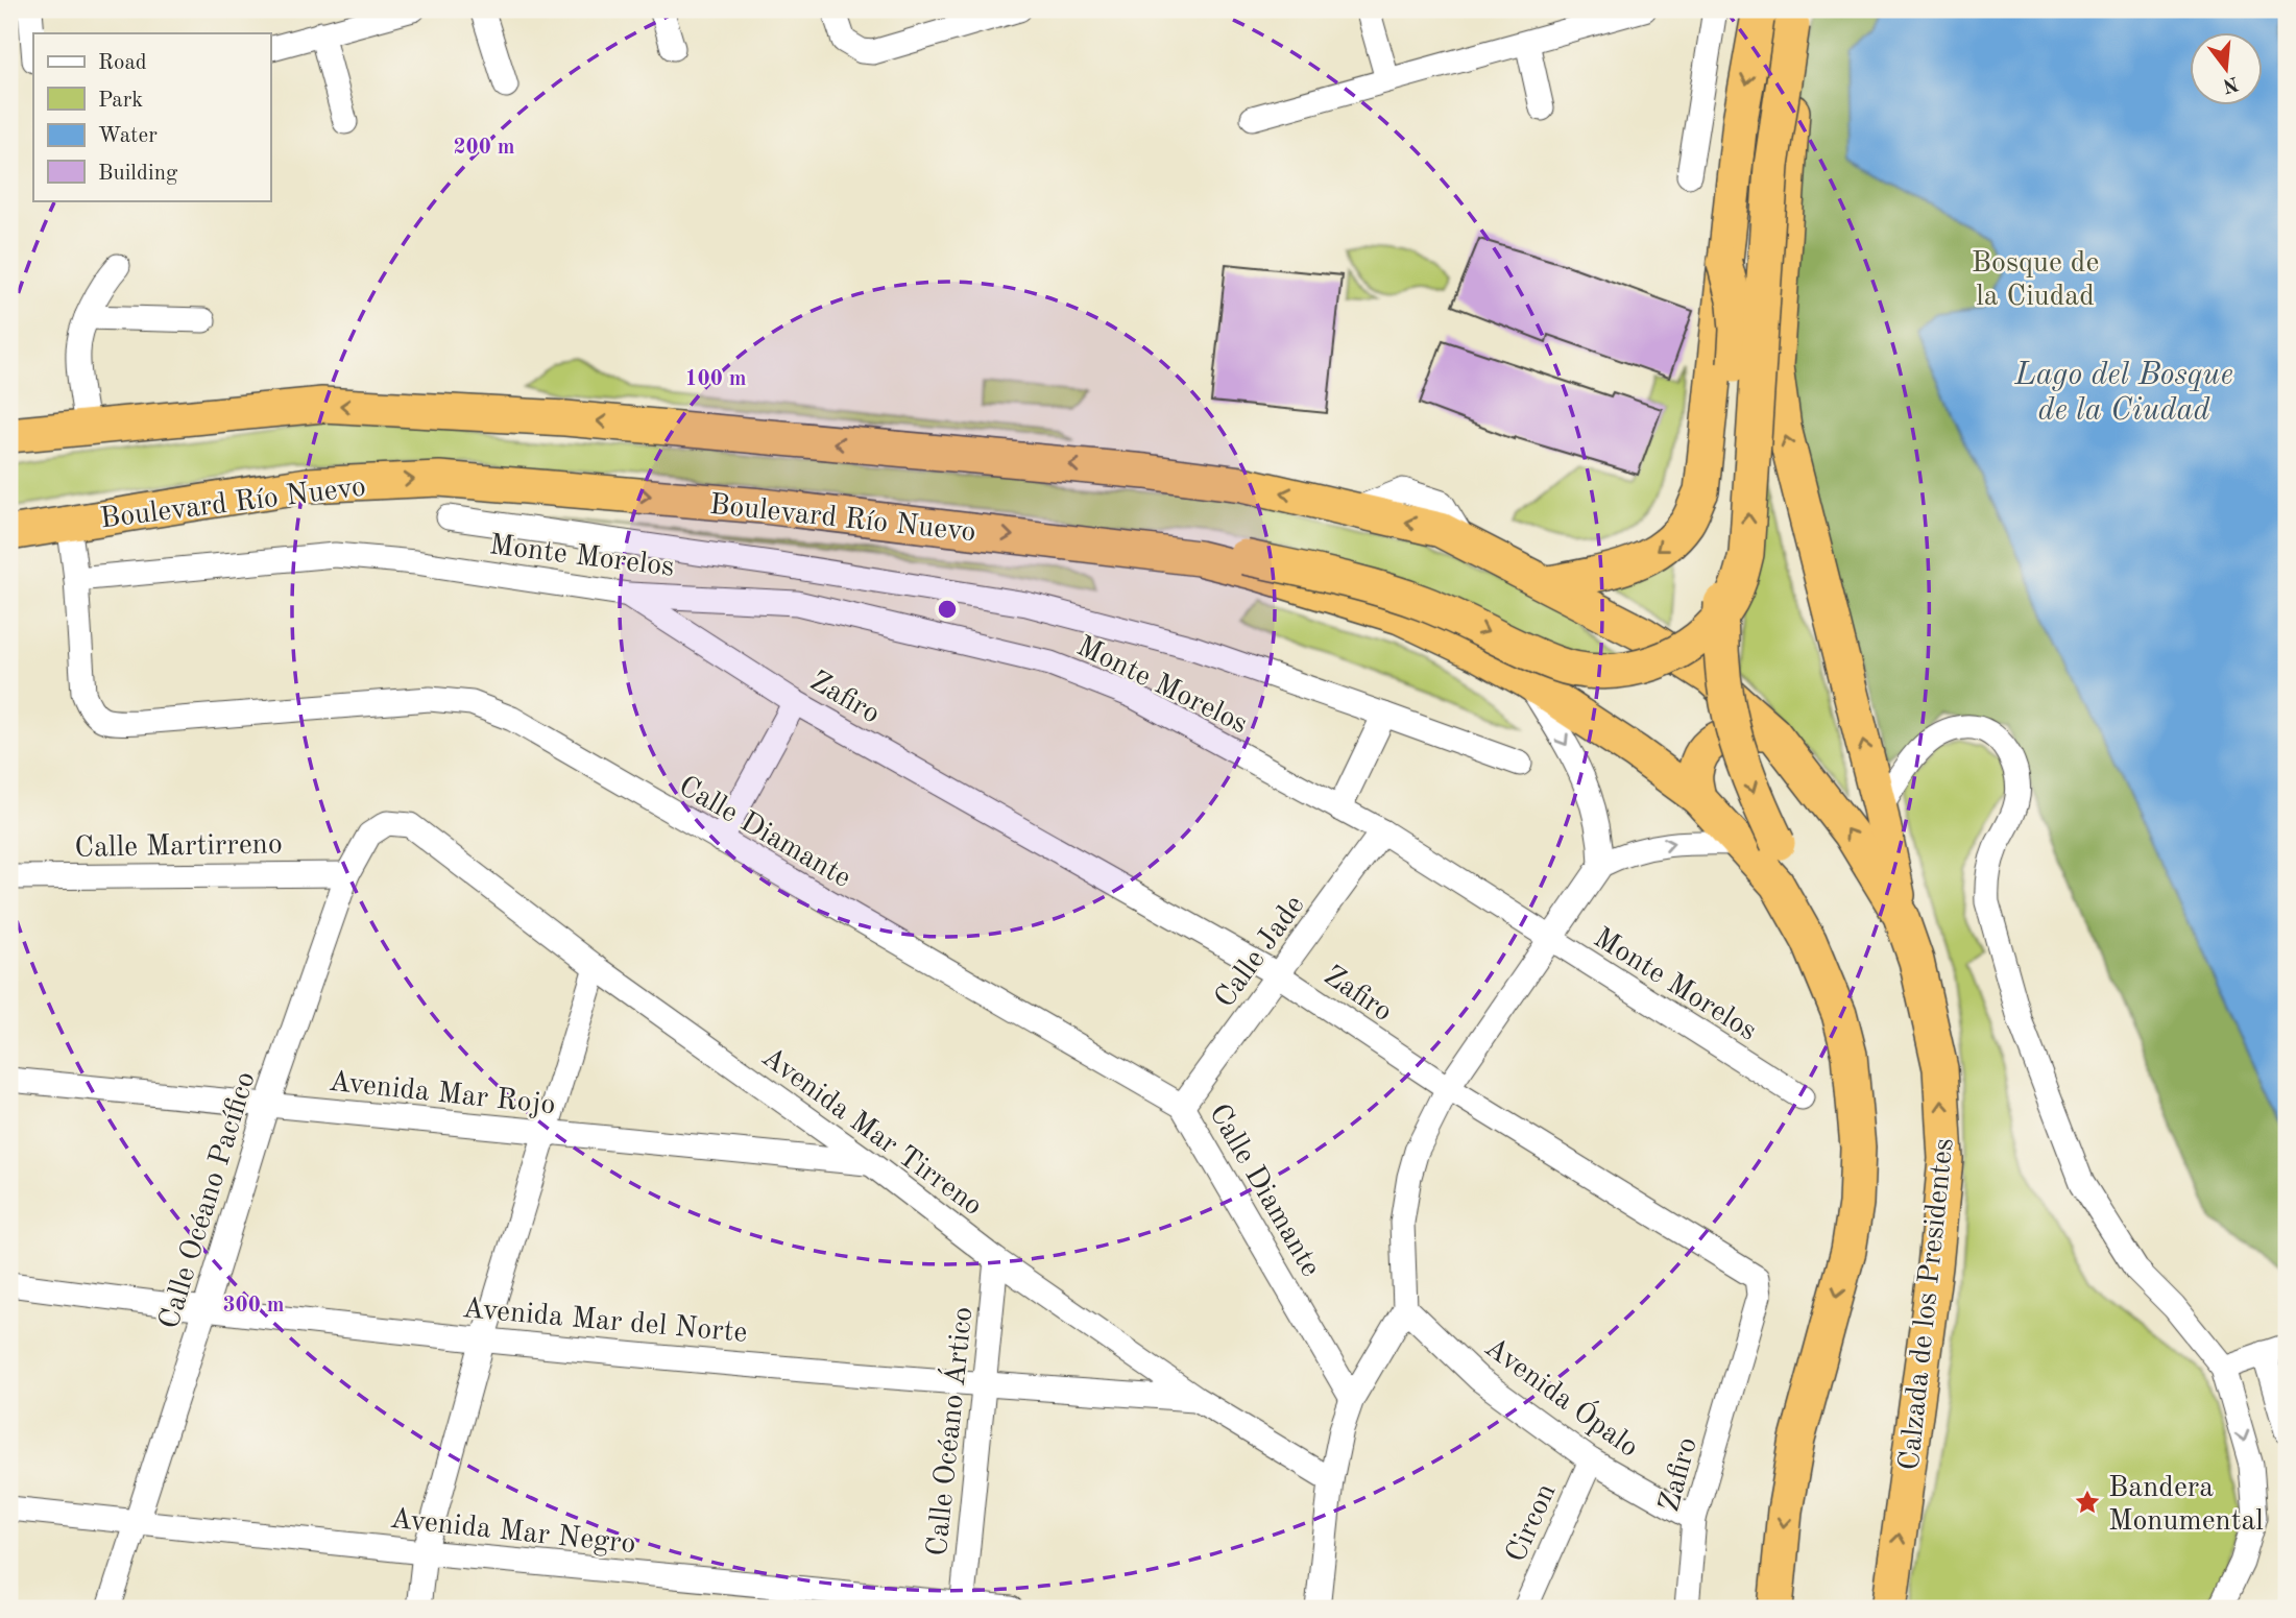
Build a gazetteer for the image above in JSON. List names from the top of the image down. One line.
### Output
{"streets":{"highway":["Boulevard Río Nuevo","Calzada de los Presidentes"],"street":["Monte Morelos","Zafiro","Calle Diamante","Calle Martirreno","Calle Jade","Avenida Mar Rojo","Avenida Mar Tirreno","Calle Océano Pacífico","Avenida Mar del Norte","Avenida Ópalo","Calle Océano Ártico","Circon","Avenida Mar Negro"]},"crossings":[["Monte Morelos","Zafiro"],["Monte Morelos","Calle Diamante"],["Monte Morelos","Calle Jade"],["Zafiro","Calle Jade"],["Zafiro","Avenida Ópalo"],["Calle Diamante","Calle Jade"],["Calle Martirreno","Calle Océano Pacífico"],["Avenida Mar Rojo","Avenida Mar Tirreno"],["Avenida Mar Rojo","Calle Océano Pacífico"],["Avenida Mar Tirreno","Calle Océano Pacífico"],["Avenida Mar Tirreno","Avenida Mar del Norte"],["Avenida Mar Tirreno","Calle Océano Ártico"],["Calle Océano Pacífico","Avenida Mar del Norte"],["Calle Océano Pacífico","Avenida Mar Negro"],["Avenida Mar del Norte","Calle Océano Ártico"],["Avenida Ópalo","Circon"],["Calle Océano Ártico","Avenida Mar Negro"]],"water":["Lago del Bosque de la Ciudad"],"parks":["Bosque de la Ciudad"],"places":{"place":["Bandera Monumental"]},"legend":["Road","Park","Water","Building"],"north":"bottom","rings":["200 m","100 m","300 m"]}
